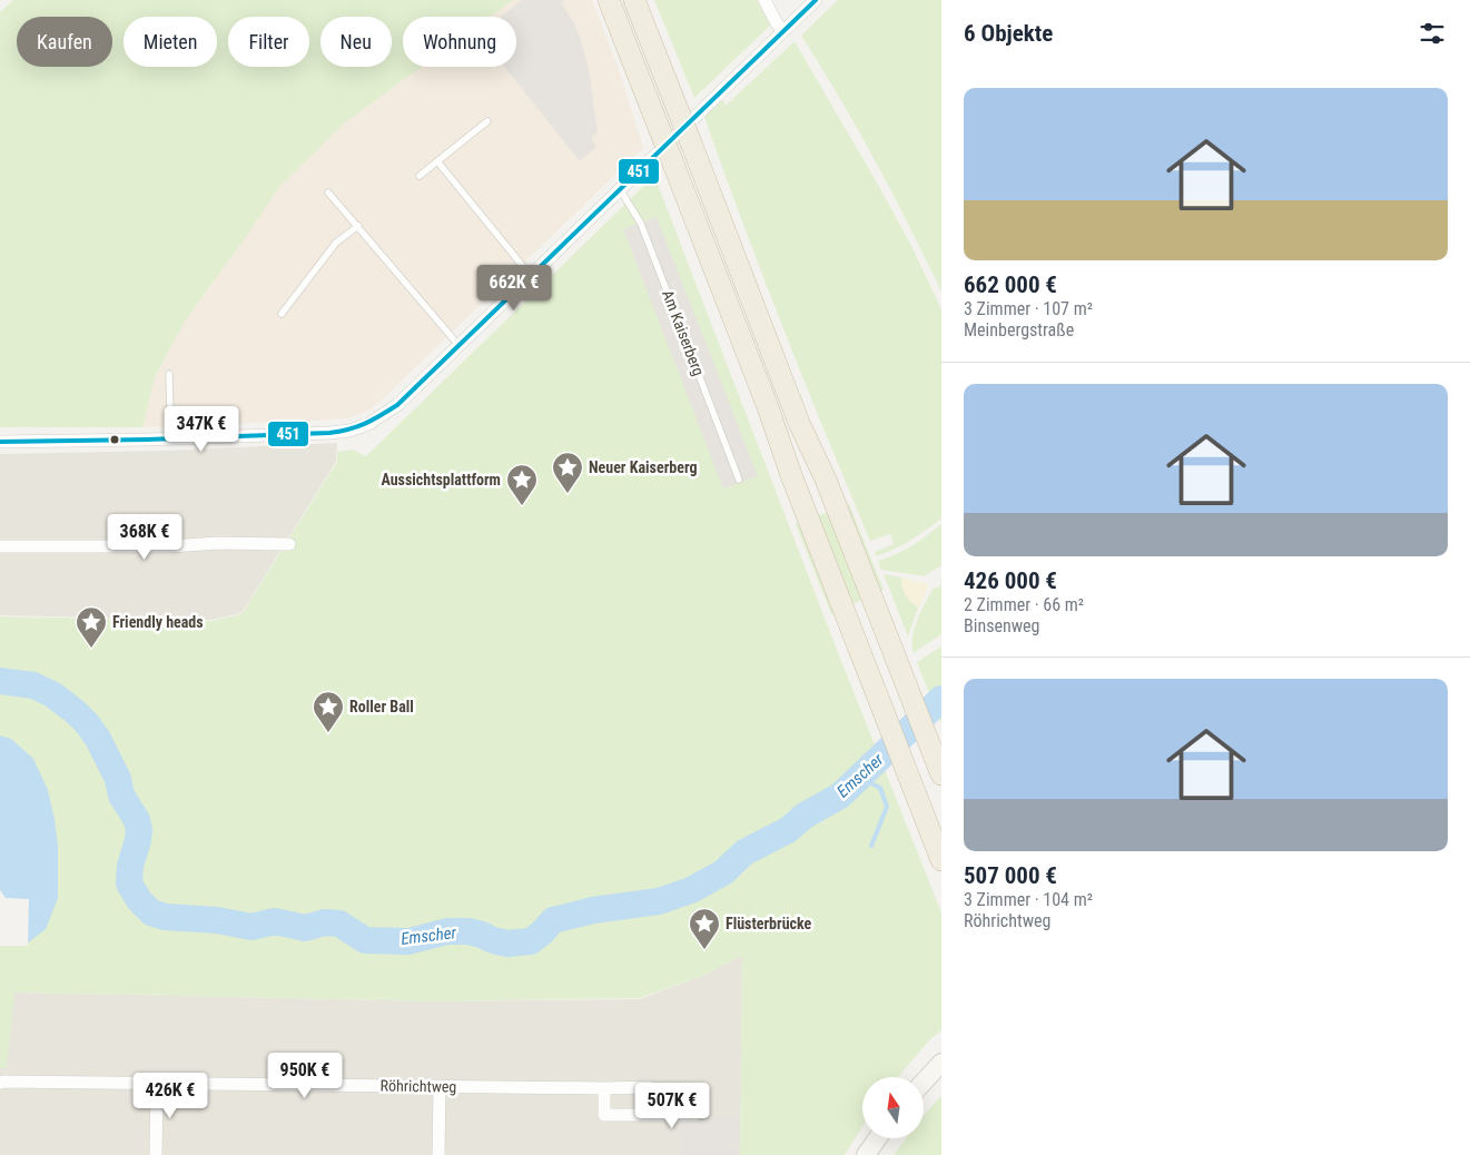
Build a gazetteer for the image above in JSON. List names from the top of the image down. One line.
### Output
{"streets":{"street":["Röhrichtweg"],"lane":["Am Kaiserberg"]},"water":["Emscher"],"places":{"place":["Neuer Kaiserberg","Aussichtsplattform","Friendly heads","Roller Ball","Flüsterbrücke"]},"lines":["transit line 451"],"north":"top","page":{"heading":"6 Objekte","chip":["Kaufen","Mieten","Filter","Neu","Wohnung"],"list":[{"name":"662 000 €","note":"3 Zimmer · 107 m² · Meinbergstraße"},{"name":"426 000 €","note":"2 Zimmer · 66 m² · Binsenweg"},{"name":"507 000 €","note":"3 Zimmer · 104 m² · Röhrichtweg"}],"price":["662K €","347K €","368K €","950K €","426K €","507K €"]}}
